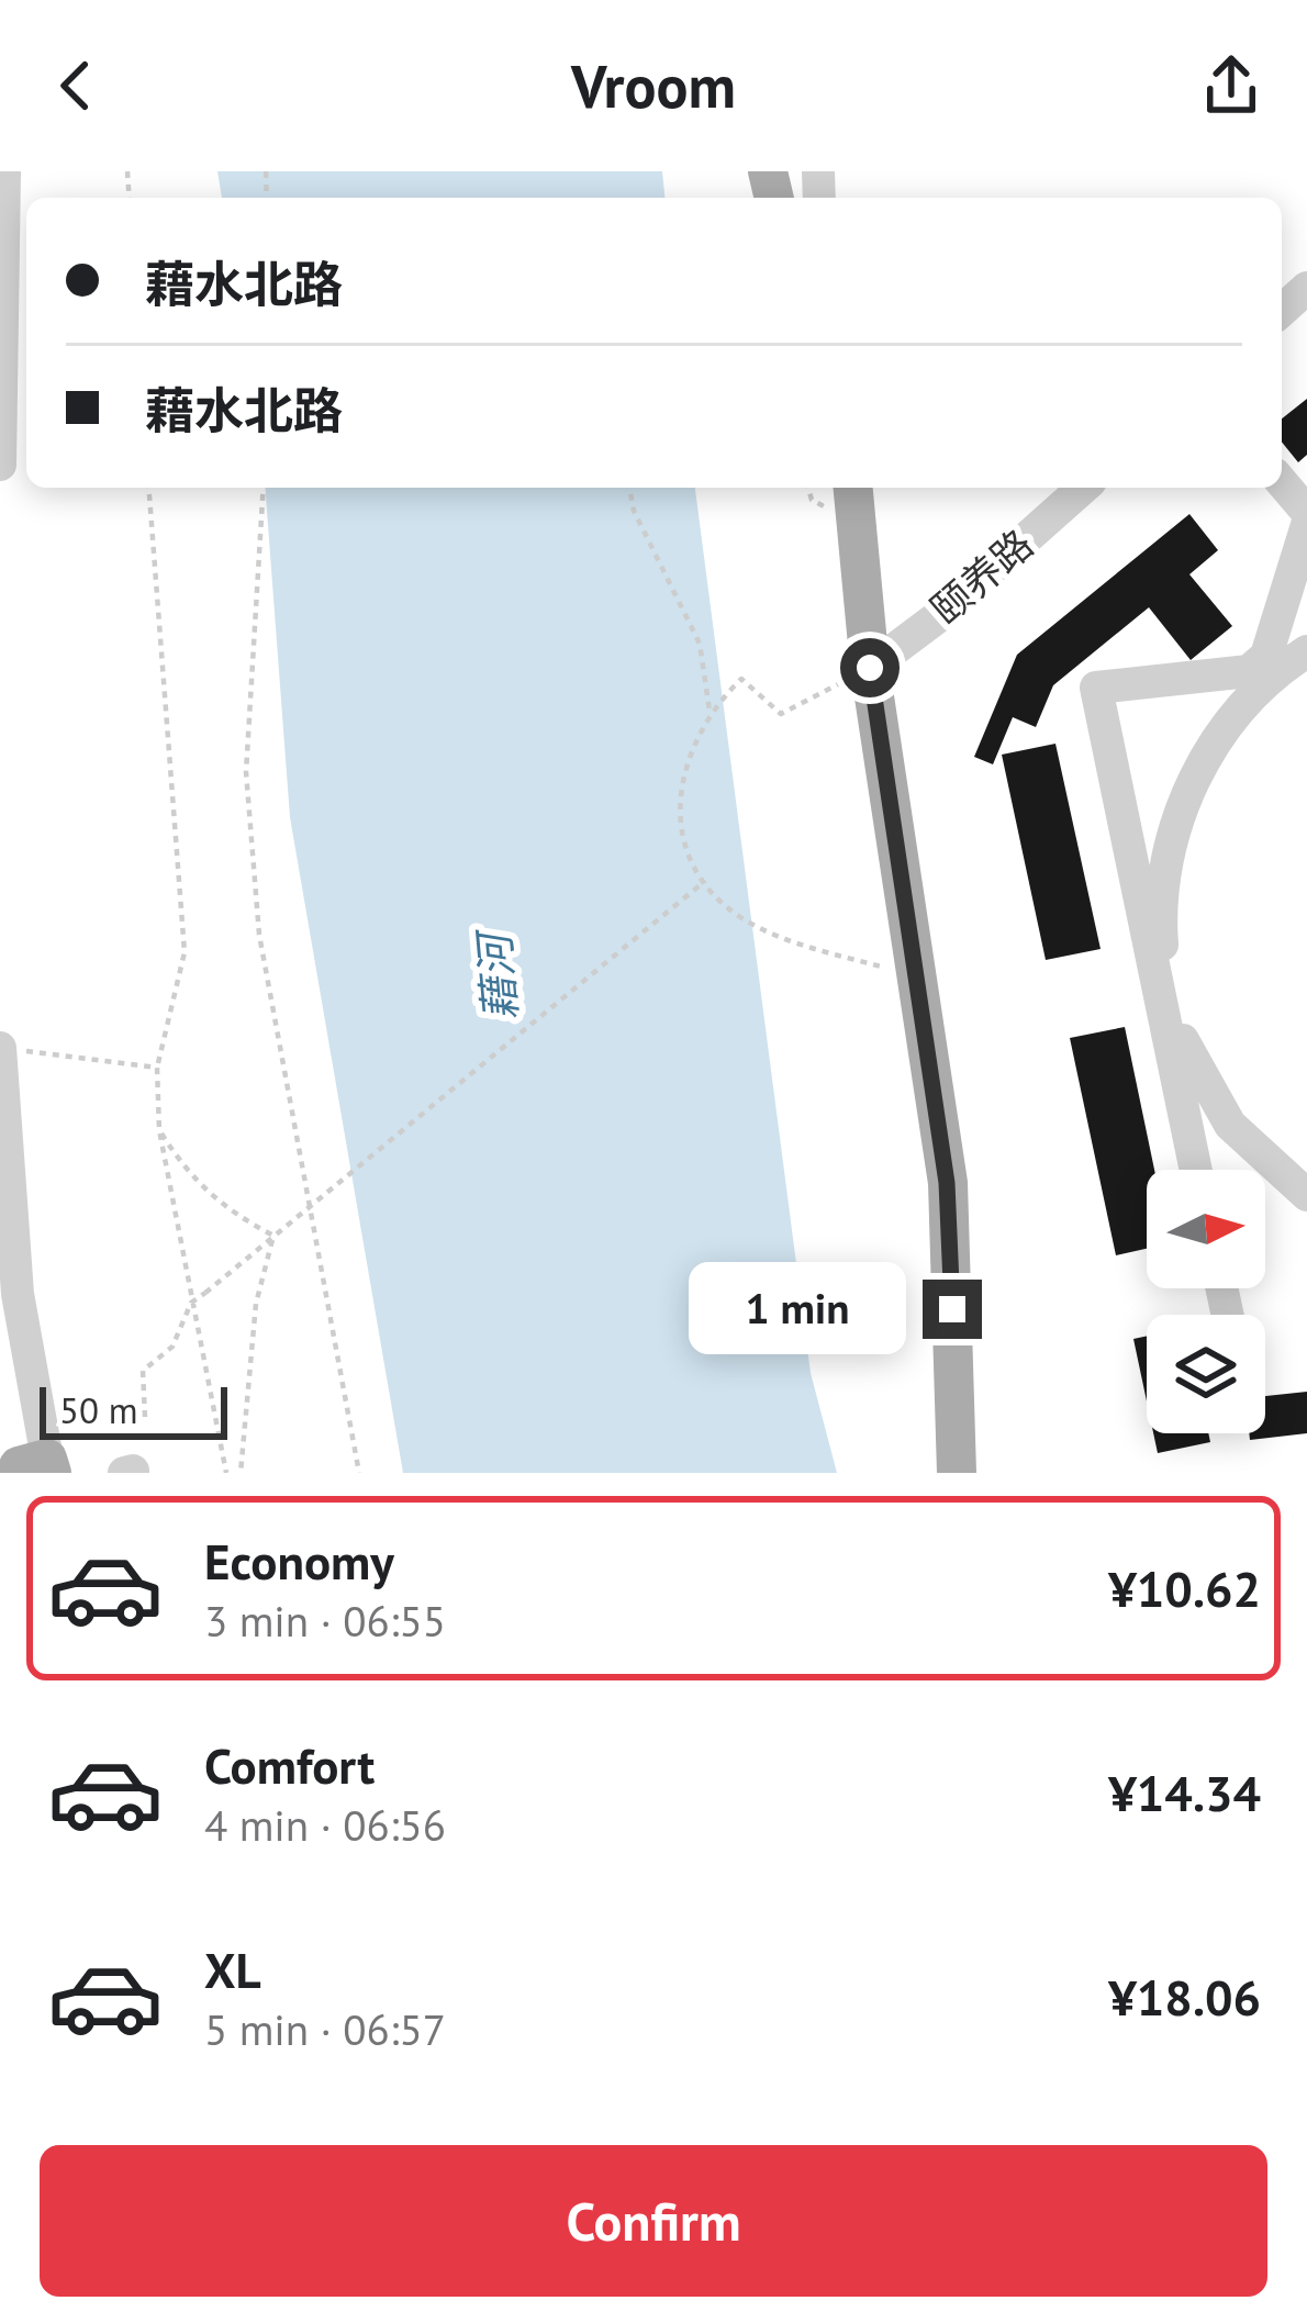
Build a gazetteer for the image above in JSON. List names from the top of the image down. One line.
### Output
{"streets":{"street":["颐养路"]},"water":["藉河"],"scale_bar":"50 m","north":"right","page":{"header":"Vroom","banner":["藉水北路","藉水北路"],"bubble":"1 min","scale":"50 m","list":[{"name":"Economy","note":"3 min · 06:55","value":"¥10.62"},{"name":"Comfort","note":"4 min · 06:56","value":"¥14.34"},{"name":"XL","note":"5 min · 06:57","value":"¥18.06"}],"buttons":"Confirm"}}
